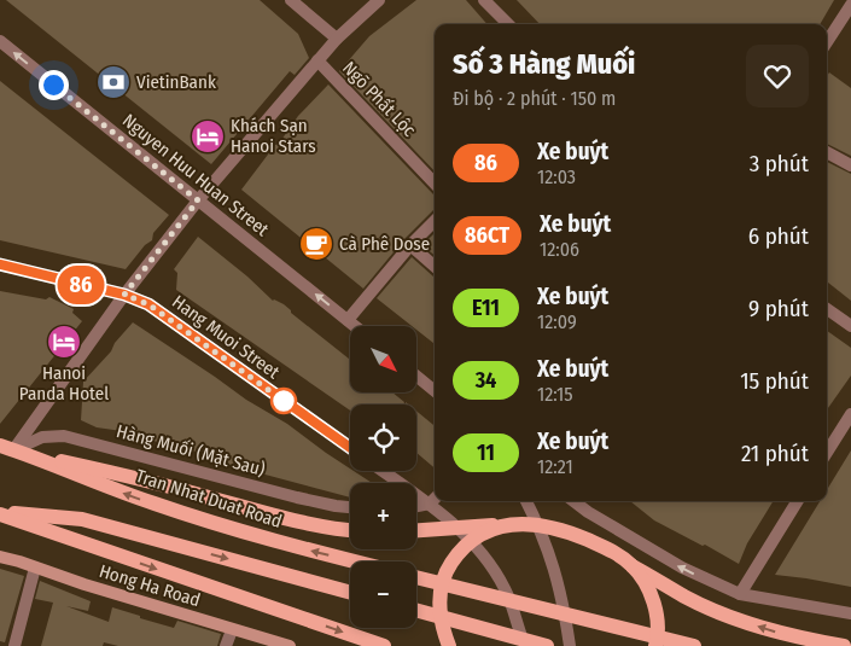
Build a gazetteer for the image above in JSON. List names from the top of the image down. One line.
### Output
{"streets":{"main road":["Tran Nhat Duat Road"],"street":["Ngõ Phất Lộc","Nguyen Huu Huan Street","Hang Muoi Street","Hàng Muối (Mặt Sau)","Hong Ha Road"]},"crossings":[["Hàng Muối (Mặt Sau)","Tran Nhat Duat Road"]],"one_way":["Nguyen Huu Huan Street"],"places":{"bank":["VietinBank"],"hotel":["Khách Sạn Hanoi Stars","Hanoi Panda Hotel"],"cafe":["Cà Phê Dose"]},"lines":["bus line 86"],"north":"bottom right","page":{"on_map":"86","heading":["Số 3 Hàng Muối","Đi bộ · 2 phút · 150 m"],"list":[{"mark":"86","name":"Xe buýt","note":"12:03","value":"3 phút"},{"mark":"86CT","name":"Xe buýt","note":"12:06","value":"6 phút"},{"mark":"E11","name":"Xe buýt","note":"12:09","value":"9 phút"},{"mark":"34","name":"Xe buýt","note":"12:15","value":"15 phút"},{"mark":"11","name":"Xe buýt","note":"12:21","value":"21 phút"}],"map_buttons":["+","−"]}}
